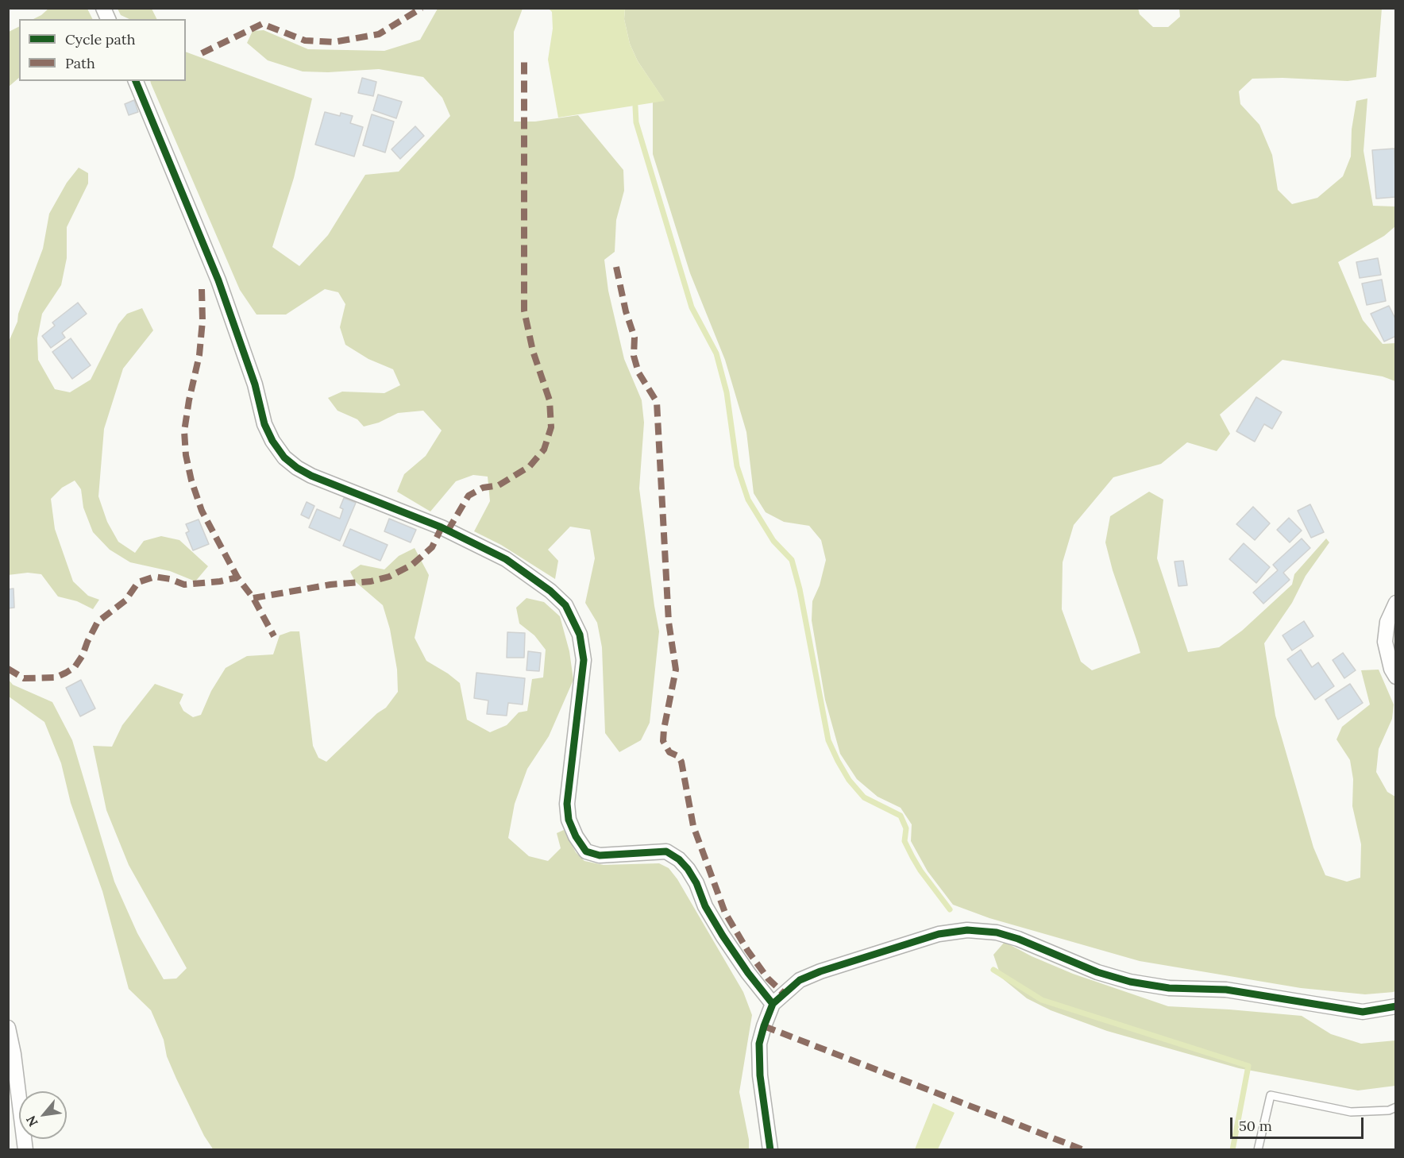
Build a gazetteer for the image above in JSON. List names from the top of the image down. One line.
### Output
{"legend":["Cycle path","Path"],"scale_bar":"50 m","north":"bottom left"}
